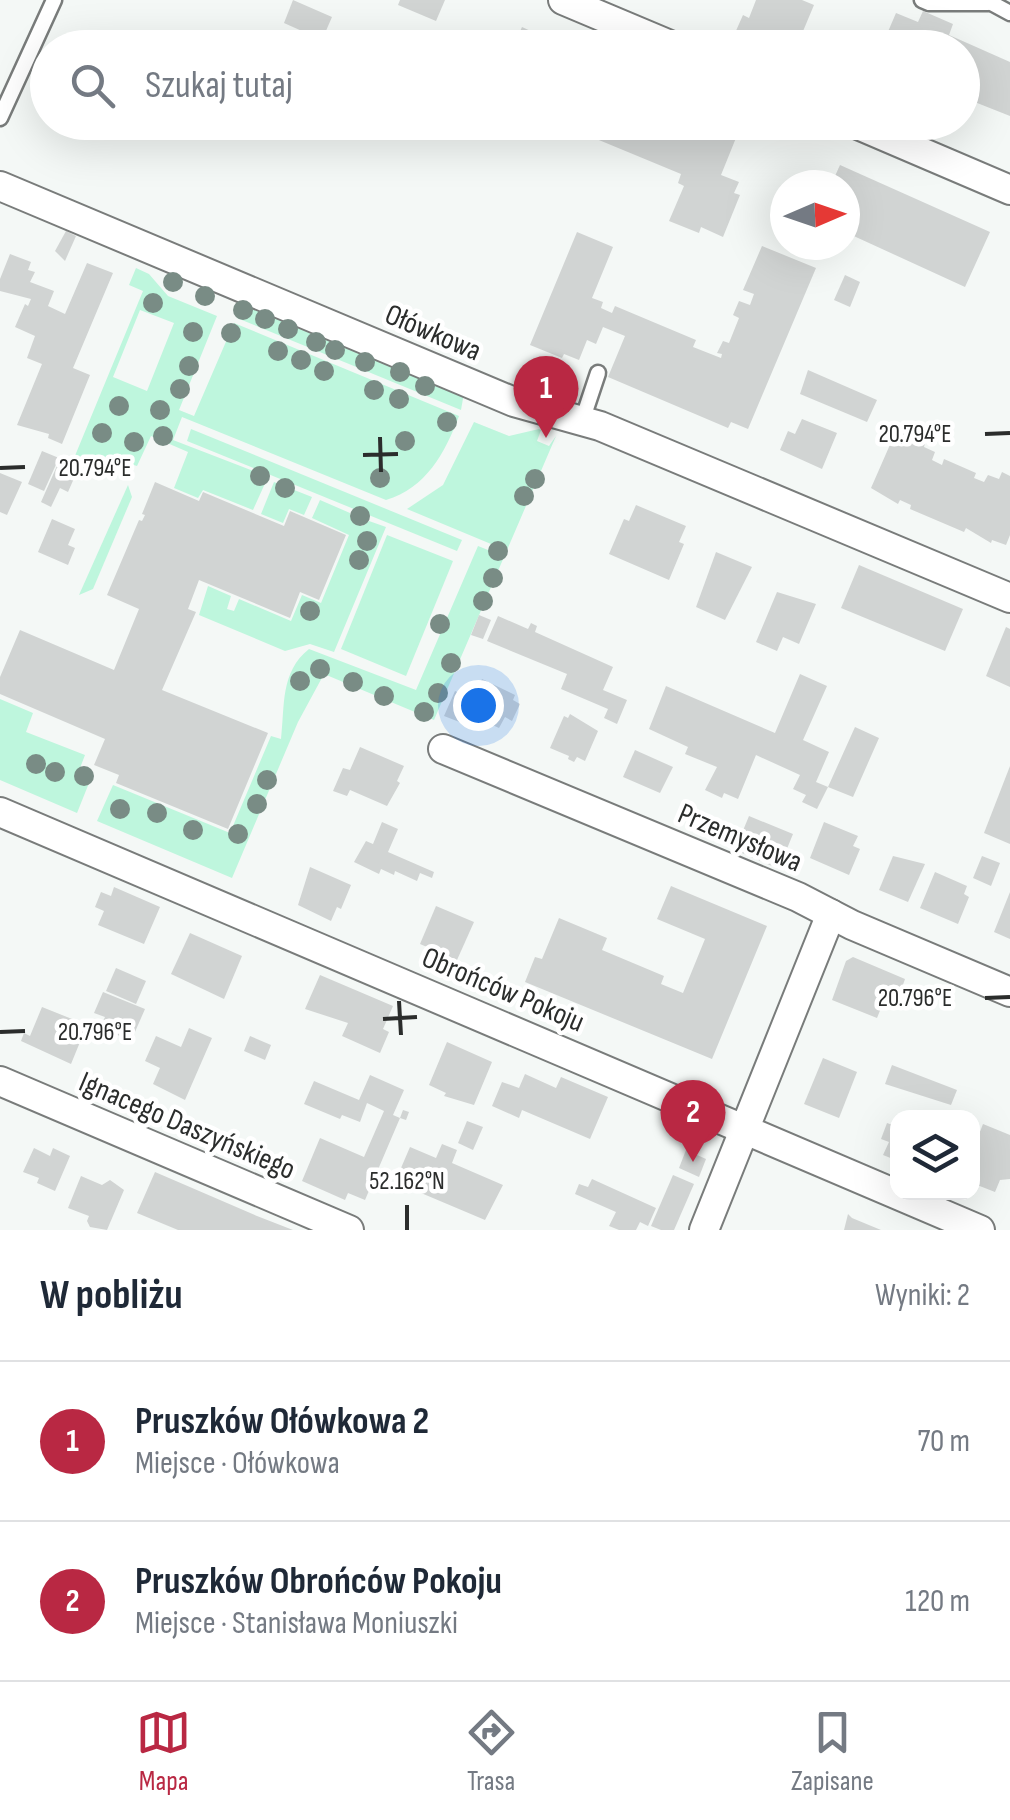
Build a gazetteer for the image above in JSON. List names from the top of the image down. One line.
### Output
{"streets":{"street":["Ołówkowa","Przemysłowa","Obrońców Pokoju","Ignacego Daszyńskiego"]},"north":"right","page":{"search":"Szukaj tutaj","pins":["1","2"],"heading":["W pobliżu","Wyniki: 2"],"list":[{"mark":"1","name":"Pruszków Ołówkowa 2","note":"Miejsce · Ołówkowa","value":"70 m"},{"mark":"2","name":"Pruszków Obrońców Pokoju","note":"Miejsce · Stanisława Moniuszki","value":"120 m"}],"nav":["Mapa","Trasa","Zapisane"]},"coordinates":["20.794°E","20.796°E","52.162°N"]}
